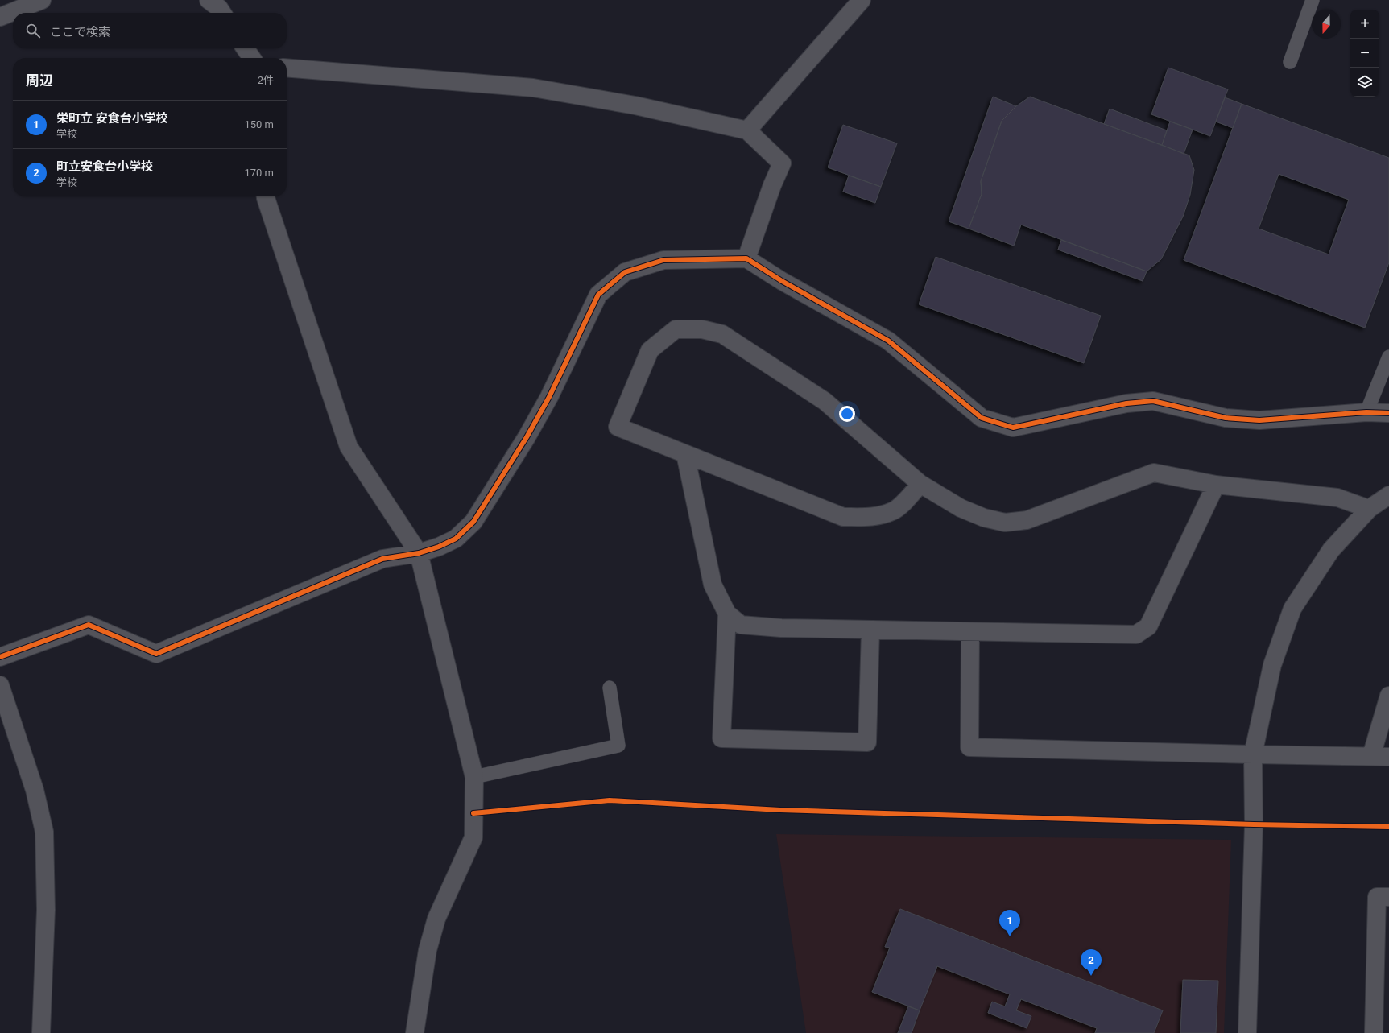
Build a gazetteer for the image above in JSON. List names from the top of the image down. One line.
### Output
{"north":"bottom","page":{"map_buttons":["+","−"],"search":"ここで検索","heading":["周辺","2件"],"list":[{"mark":"1","name":"栄町立 安食台小学校","note":"学校","value":"150 m"},{"mark":"2","name":"町立安食台小学校","note":"学校","value":"170 m"}],"pins":["1","2"]}}
